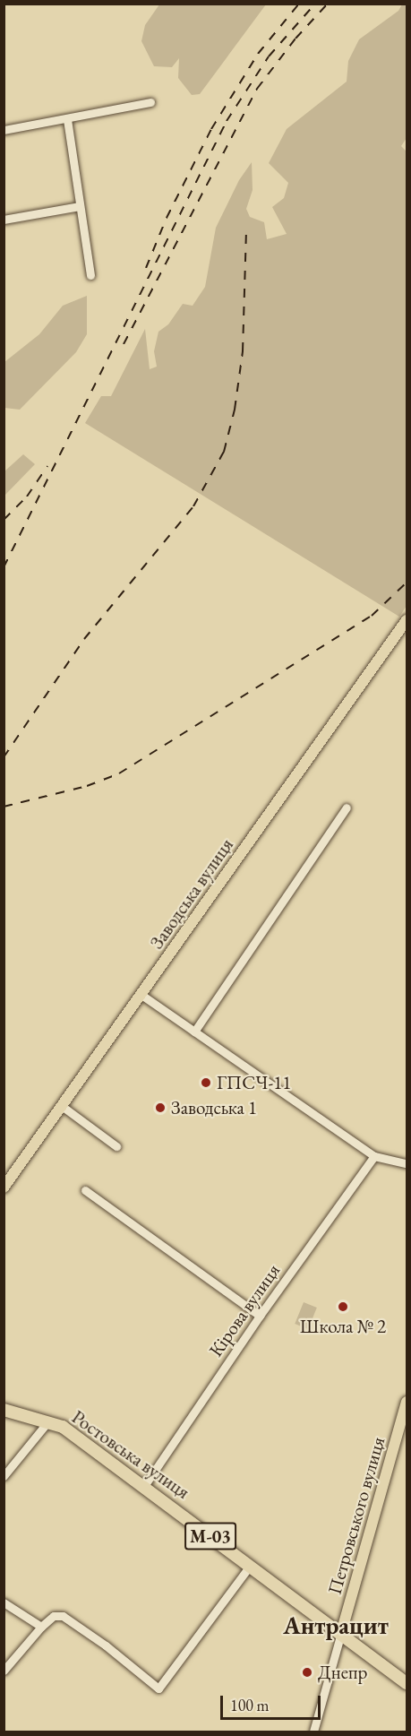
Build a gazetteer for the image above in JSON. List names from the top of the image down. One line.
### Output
{"streets":{"highway":["Ростовська вулиця","М-03"],"main road":["Заводська вулиця","Петровського вулиця"],"street":["Кірова вулиця"]},"crossings":[["Кірова вулиця","Ростовська вулиця"],["Ростовська вулиця","Петровського вулиця"]],"districts":["Антрацит"],"places":["ГПСЧ-11","Заводська 1","Школа № 2","Днепр"],"scale_bar":"100 m"}
